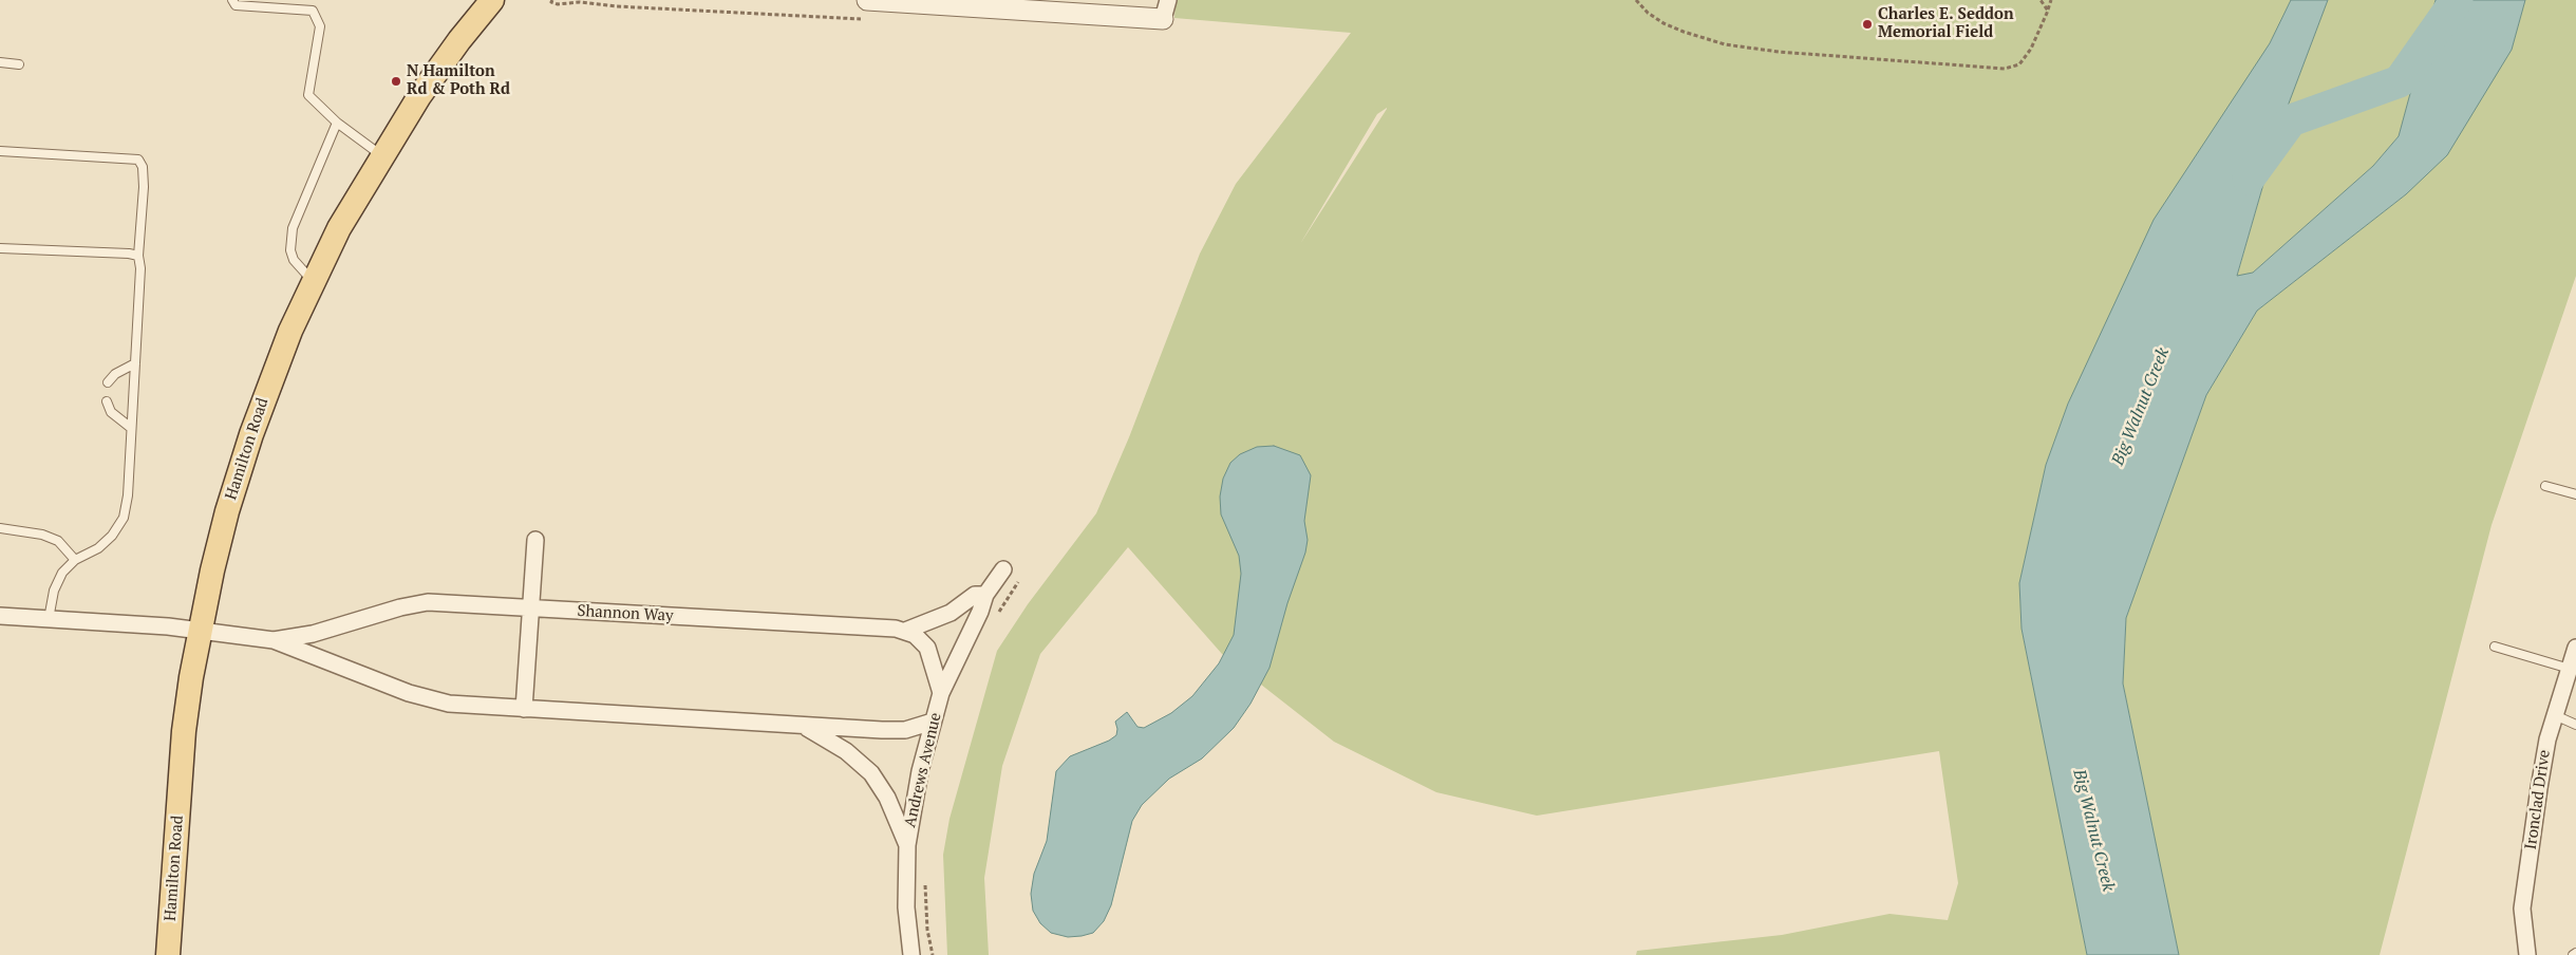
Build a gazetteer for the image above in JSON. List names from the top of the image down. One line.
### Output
{"streets":{"main road":["Hamilton Road"],"street":["Shannon Way","Andrews Avenue","Ironclad Drive"]},"crossings":[["Hamilton Road","Shannon Way"],["Shannon Way","Andrews Avenue"]],"water":["Big Walnut Creek"],"places":["Charles E. Seddon Memorial Field","N Hamilton Rd & Poth Rd"]}
